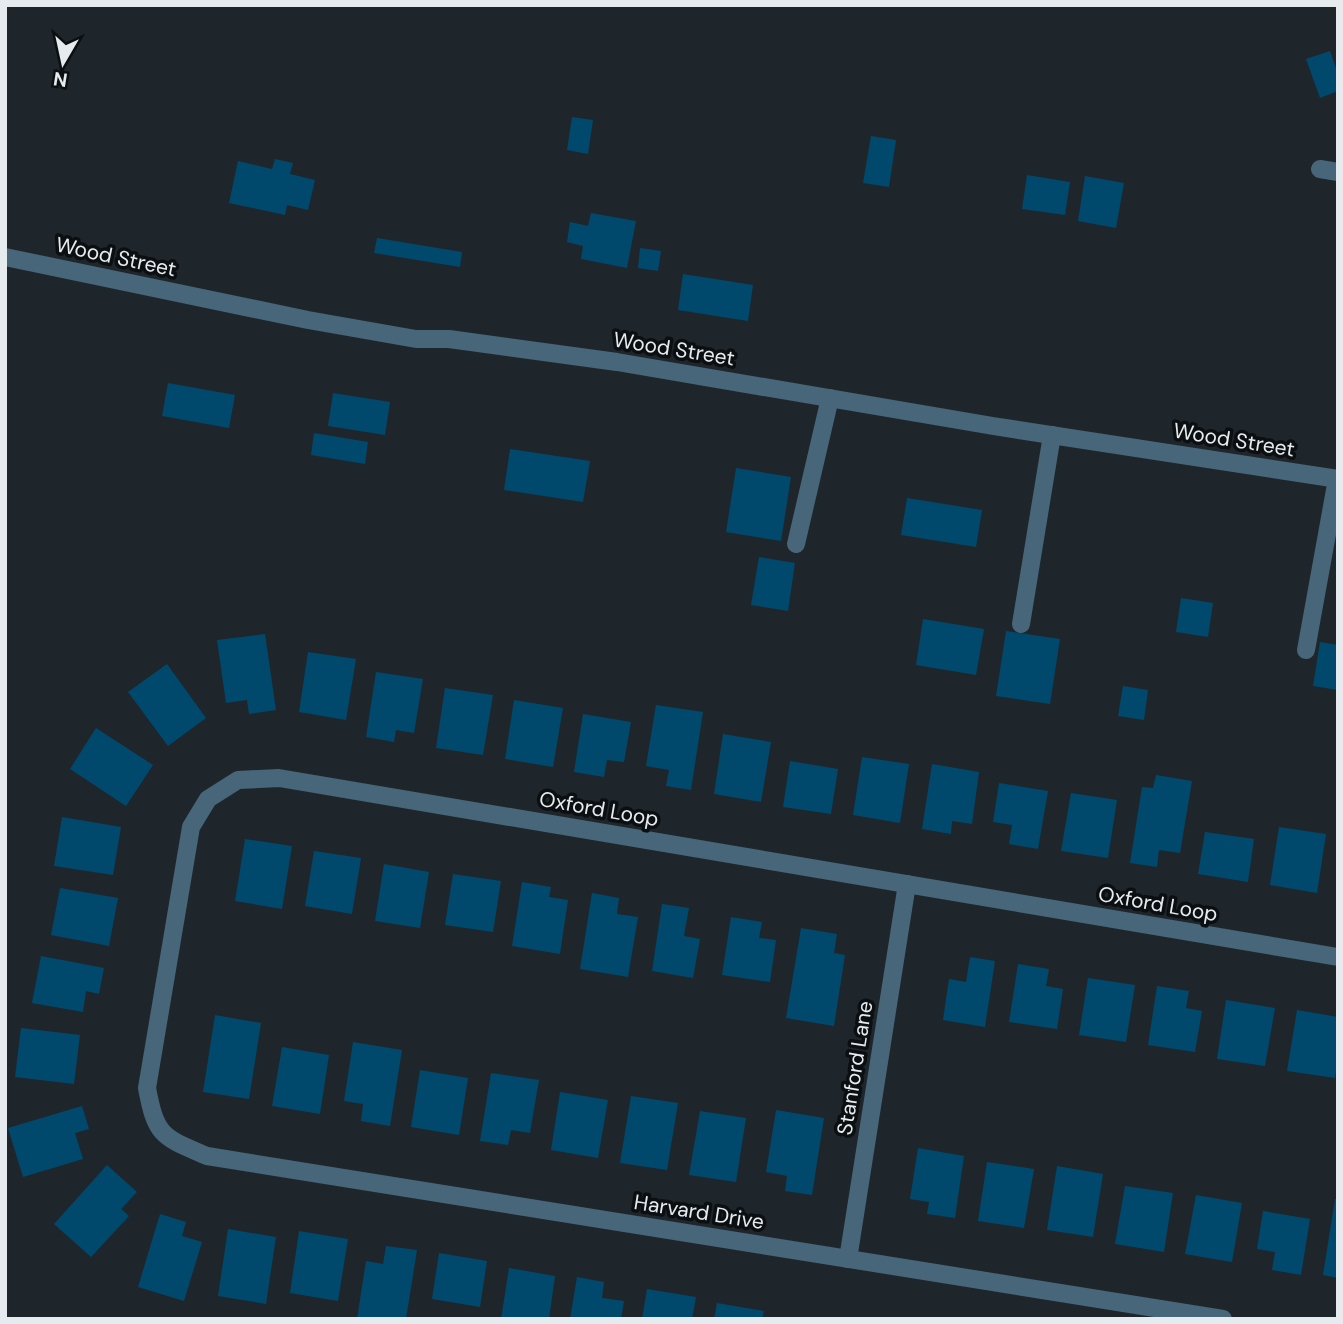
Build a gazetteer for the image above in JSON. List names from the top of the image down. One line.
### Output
{"streets":{"street":["Wood Street","Oxford Loop","Stanford Lane","Harvard Drive"]},"crossings":[["Oxford Loop","Stanford Lane"],["Oxford Loop","Harvard Drive"],["Stanford Lane","Harvard Drive"]],"north":"bottom"}
